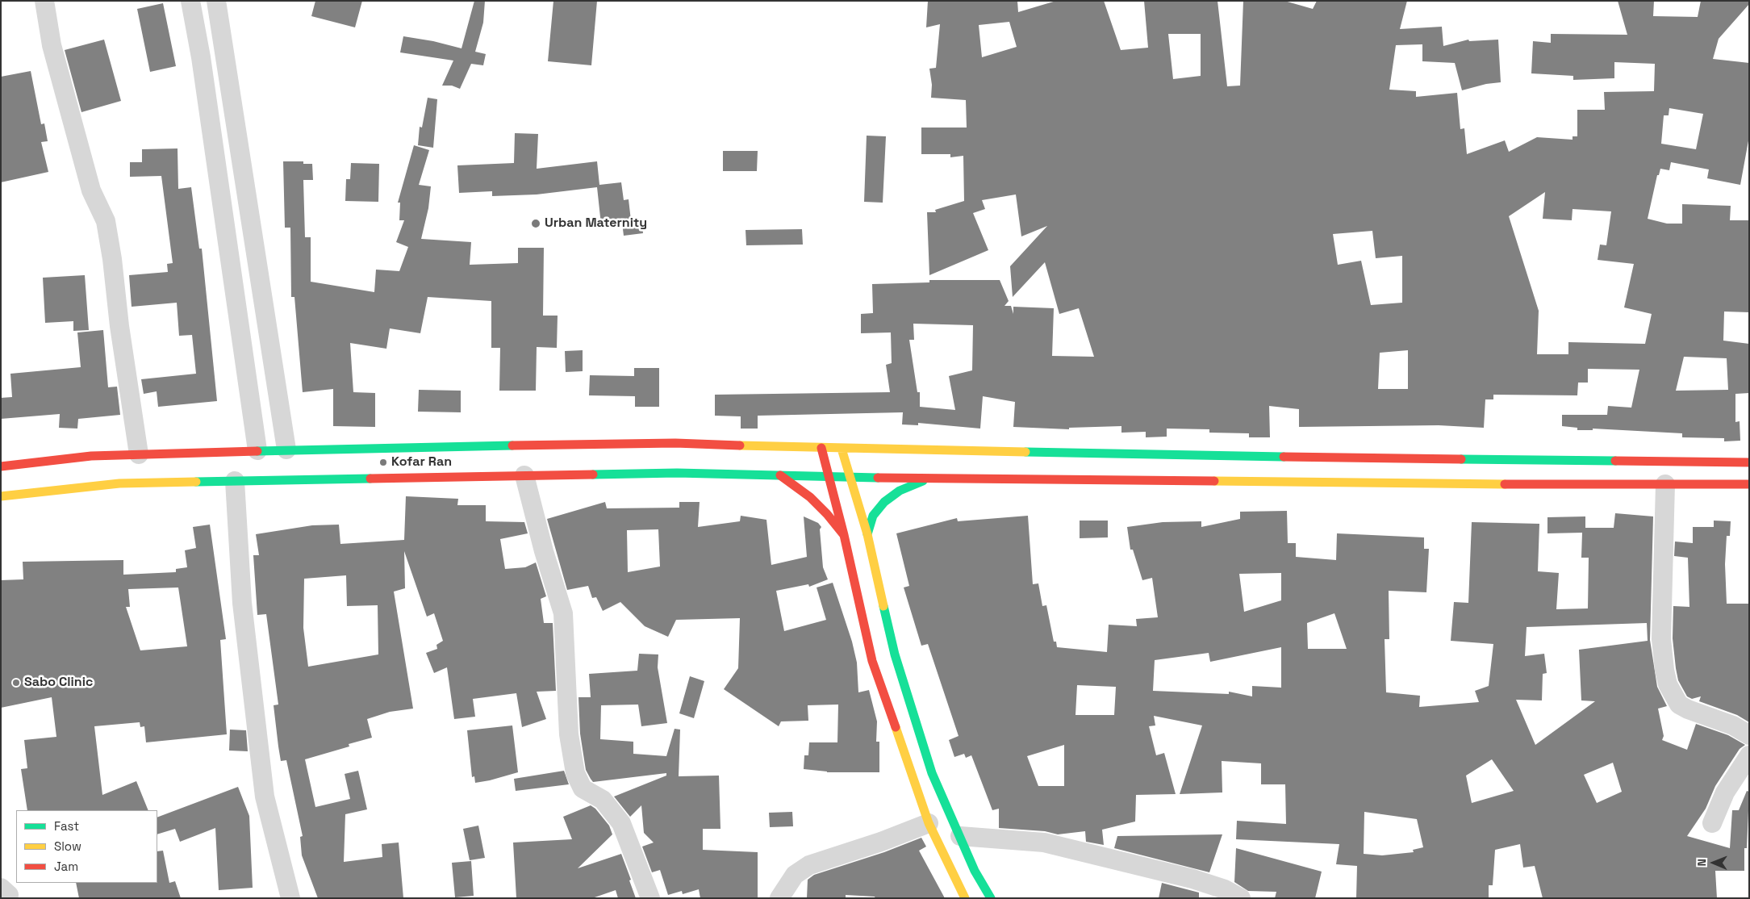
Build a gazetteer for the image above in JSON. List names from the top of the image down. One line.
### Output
{"places":["Urban Maternity","Kofar Ran","Sabo Clinic"],"legend":["Fast","Slow","Jam"],"north":"left"}
